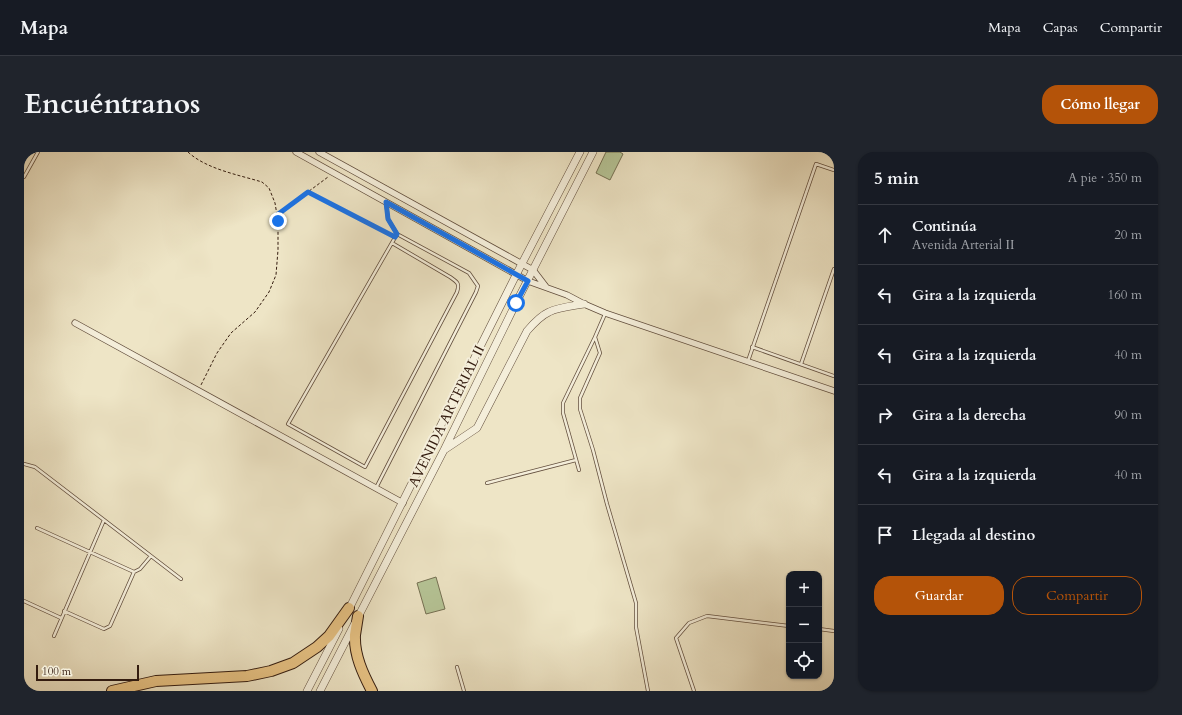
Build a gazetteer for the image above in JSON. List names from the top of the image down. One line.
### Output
{"streets":{"street":["AVENIDA ARTERIAL II"]},"scale_bar":"100 m","page":{"header":"Mapa","nav":["Mapa","Capas","Compartir"],"title":"Encuéntranos","buttons":["Cómo llegar",["Guardar","Compartir"]],"heading":["5 min","A pie · 350 m"],"list":[["Continúa","Avenida Arterial II","20 m"],["Gira a la izquierda","160 m"],["Gira a la izquierda","40 m"],["Gira a la derecha","90 m"],["Gira a la izquierda","40 m"],"Llegada al destino"],"map_buttons":["+","−"],"scale":"100 m"}}
